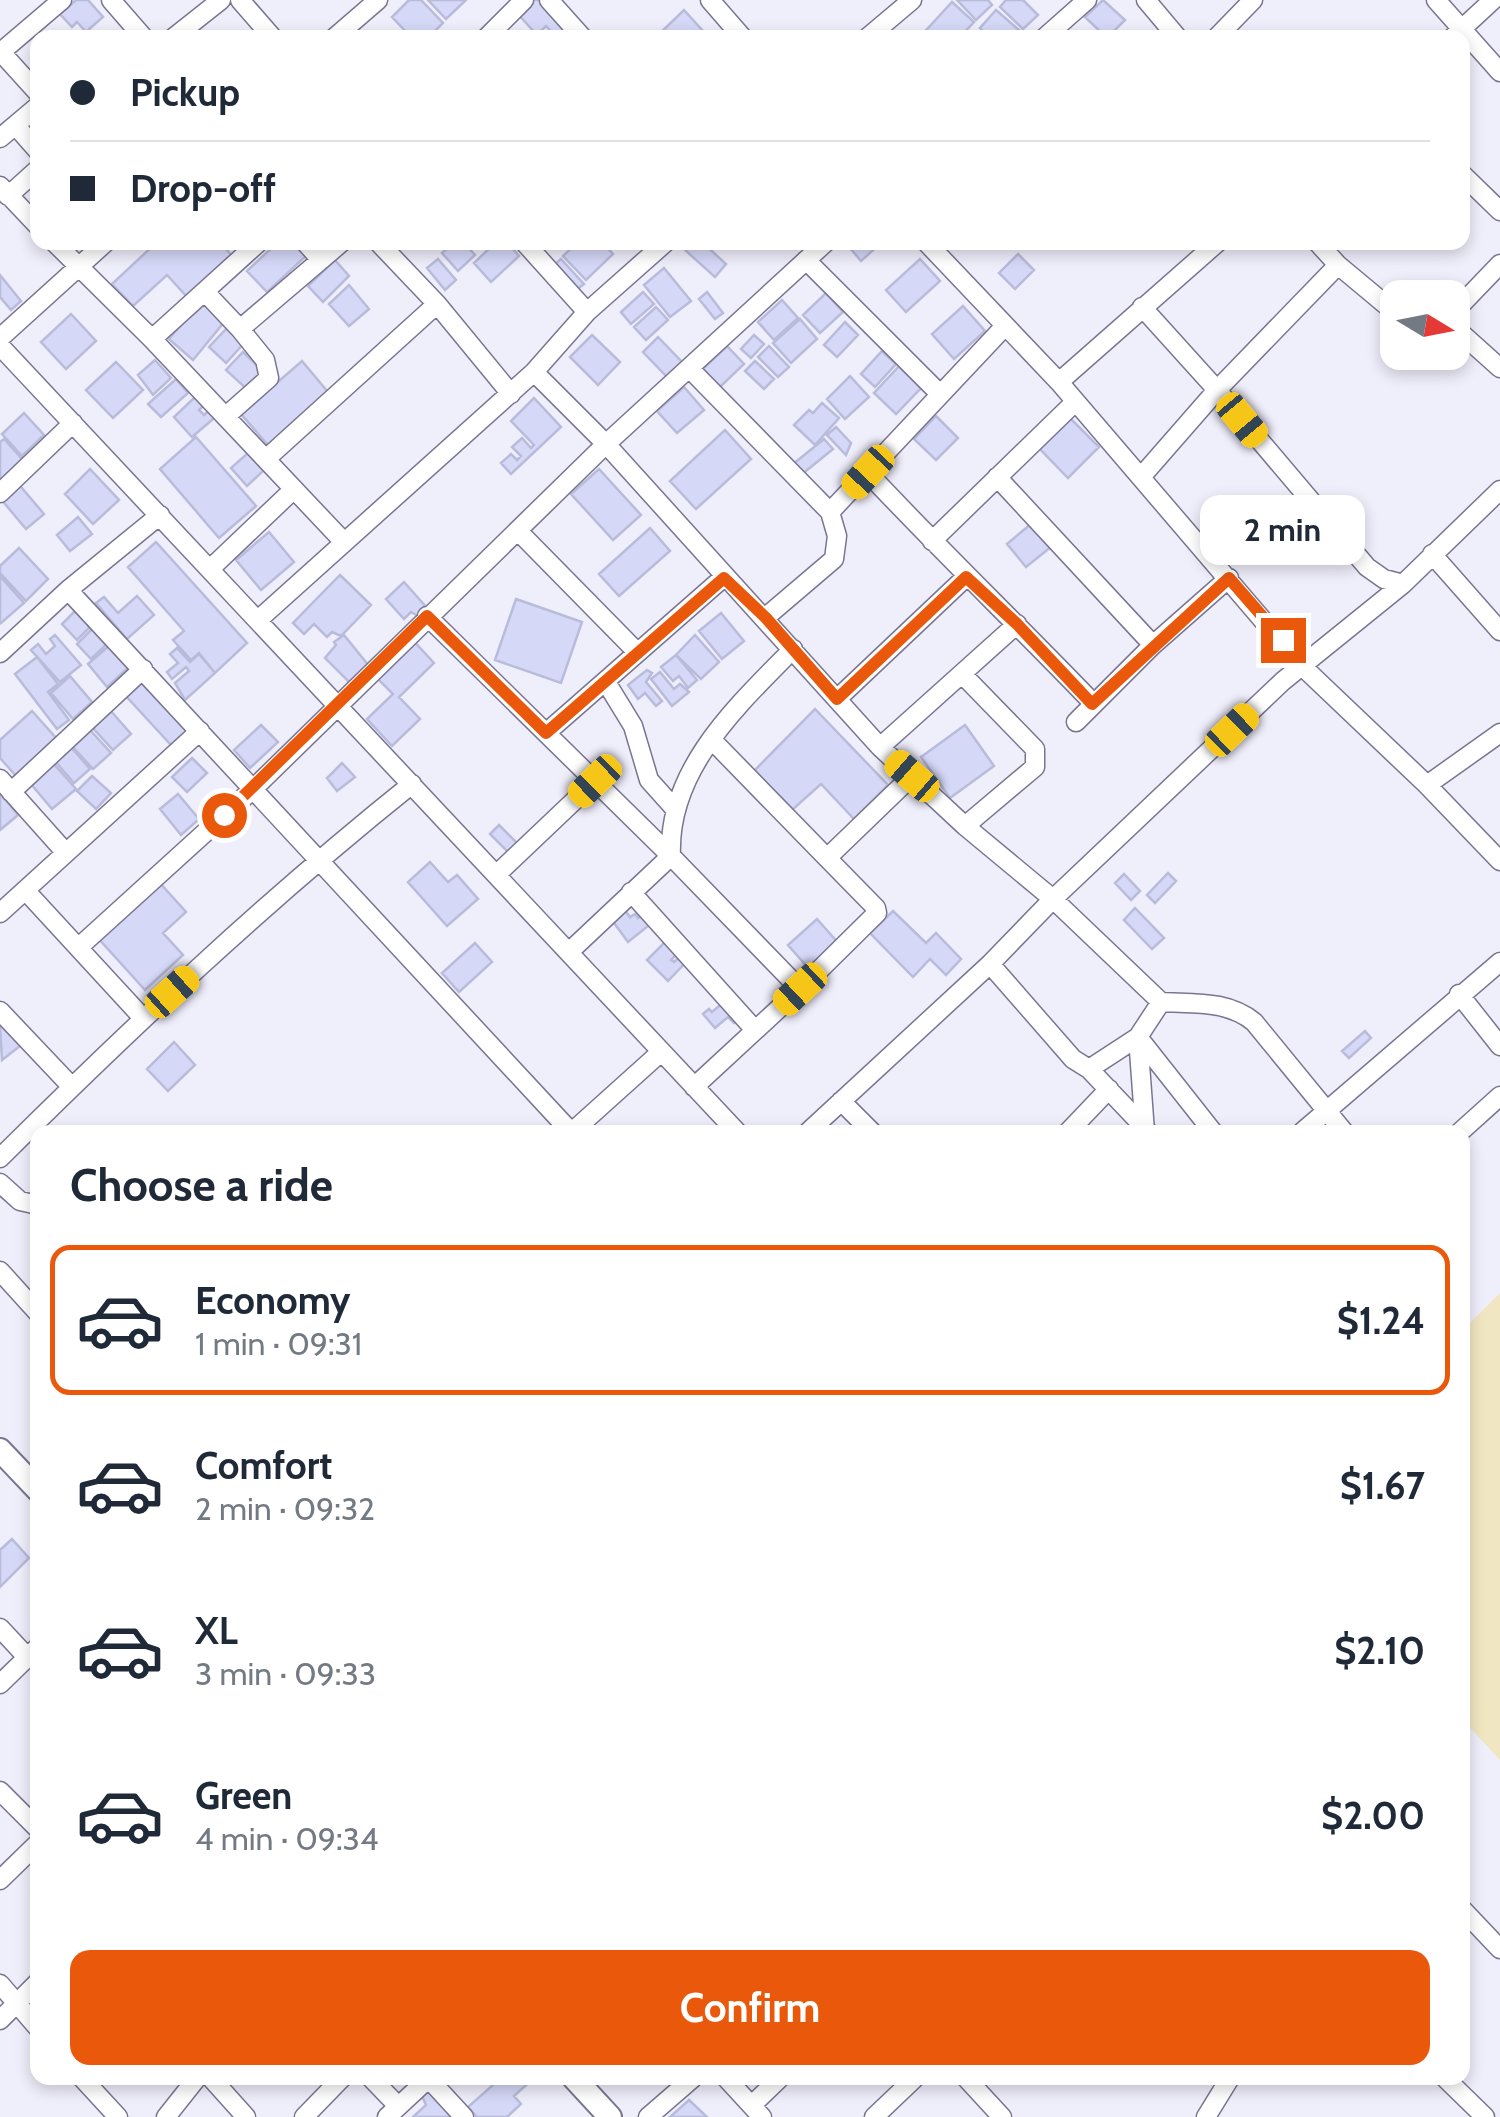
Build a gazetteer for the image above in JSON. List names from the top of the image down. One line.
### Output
{"north":"right","page":{"banner":["Pickup","Drop-off"],"bubble":"2 min","heading":"Choose a ride","list":[{"name":"Economy","note":"1 min · 09:31","value":"$1.24"},{"name":"Comfort","note":"2 min · 09:32","value":"$1.67"},{"name":"XL","note":"3 min · 09:33","value":"$2.10"},{"name":"Green","note":"4 min · 09:34","value":"$2.00"}],"buttons":"Confirm"}}
